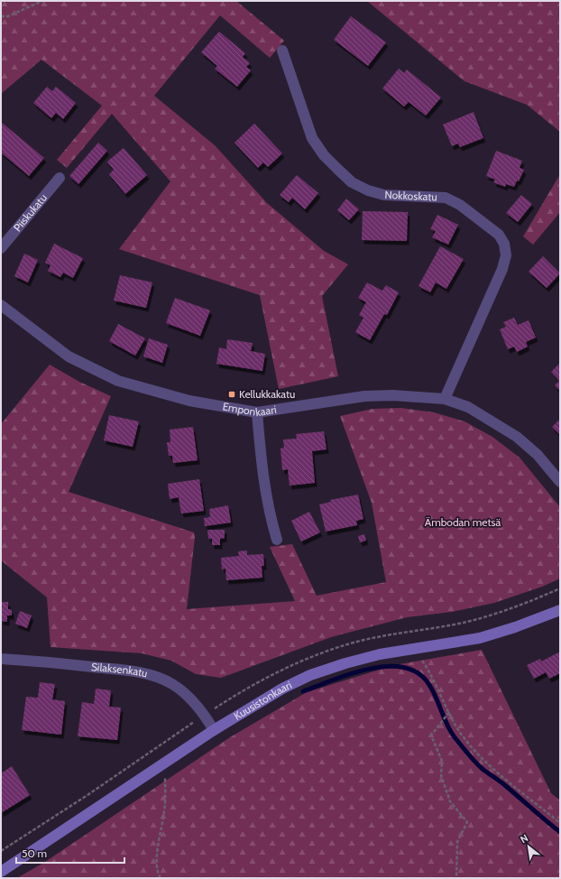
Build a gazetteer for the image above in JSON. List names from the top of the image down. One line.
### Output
{"streets":{"street":["Nokkoskatu","Piiskukatu","Emponkaari","Silaksenkatu","Kuusistonkaari"]},"crossings":[["Nokkoskatu","Emponkaari"],["Silaksenkatu","Kuusistonkaari"]],"parks":["Ämbodan metsä"],"places":{"transit":["Kellukkakatu"]},"scale_bar":"50 m","north":"top left"}
